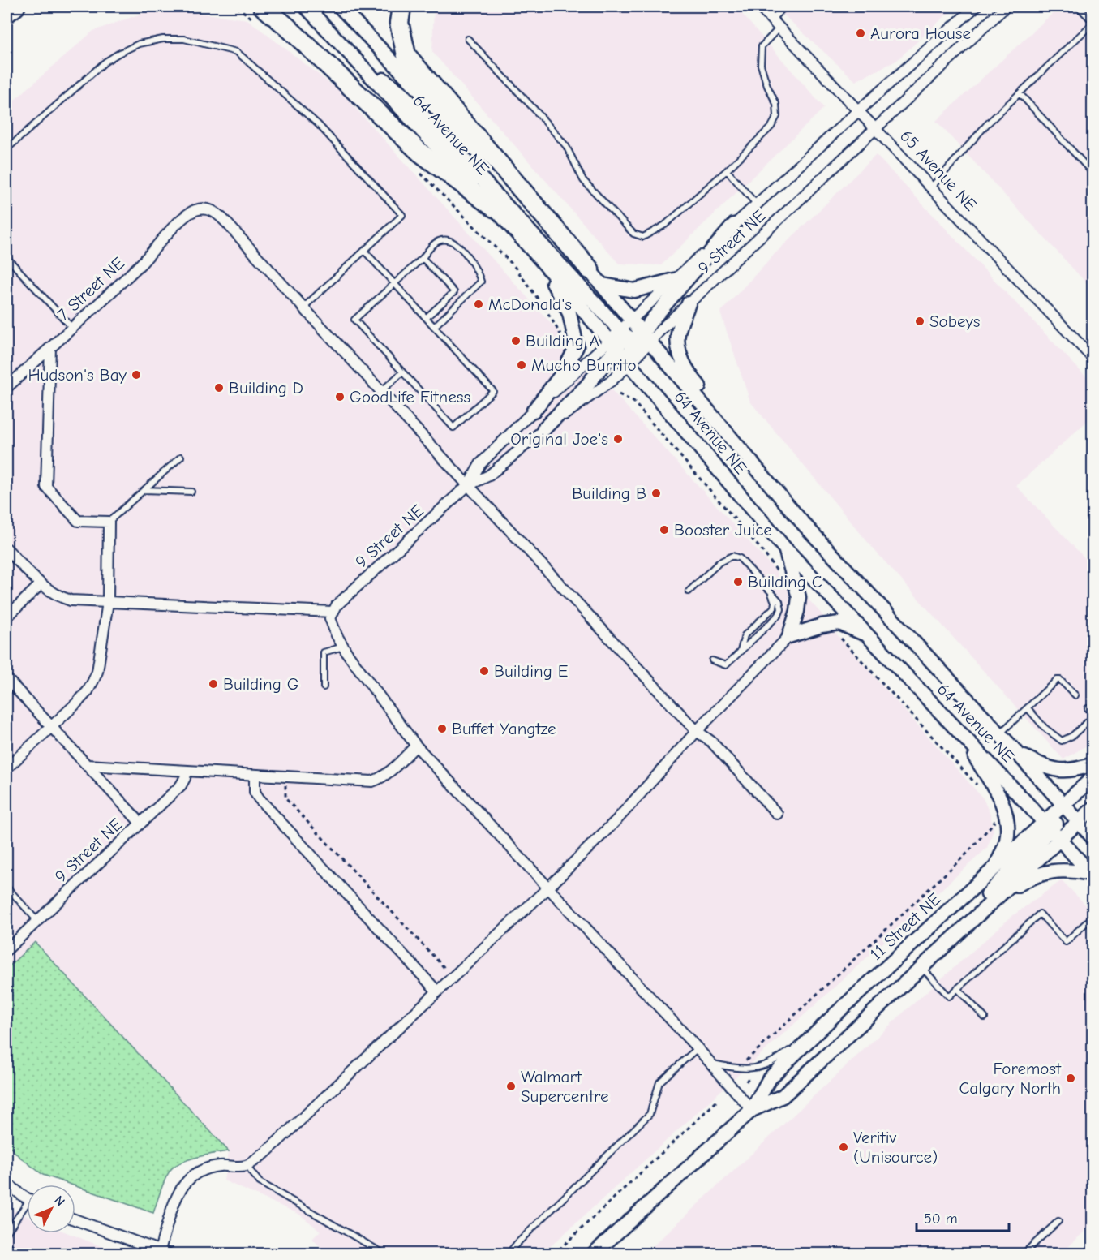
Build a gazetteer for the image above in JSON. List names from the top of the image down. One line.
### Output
{"streets":{"street":["64 Avenue NE","65 Avenue NE","9 Street NE","7 Street NE","11 Street NE"]},"crossings":[["64 Avenue NE","9 Street NE"],["64 Avenue NE","11 Street NE"],["65 Avenue NE","9 Street NE"]],"places":["Aurora House","McDonald's","Sobeys","Building A","Mucho Burrito","Hudson's Bay","Building D","GoodLife Fitness","Original Joe's","Building B","Booster Juice","Building C","Building E","Building G","Buffet Yangtze","Foremost Calgary North","Walmart Supercentre","Veritiv (Unisource)"],"scale_bar":"50 m","north":"top right"}
